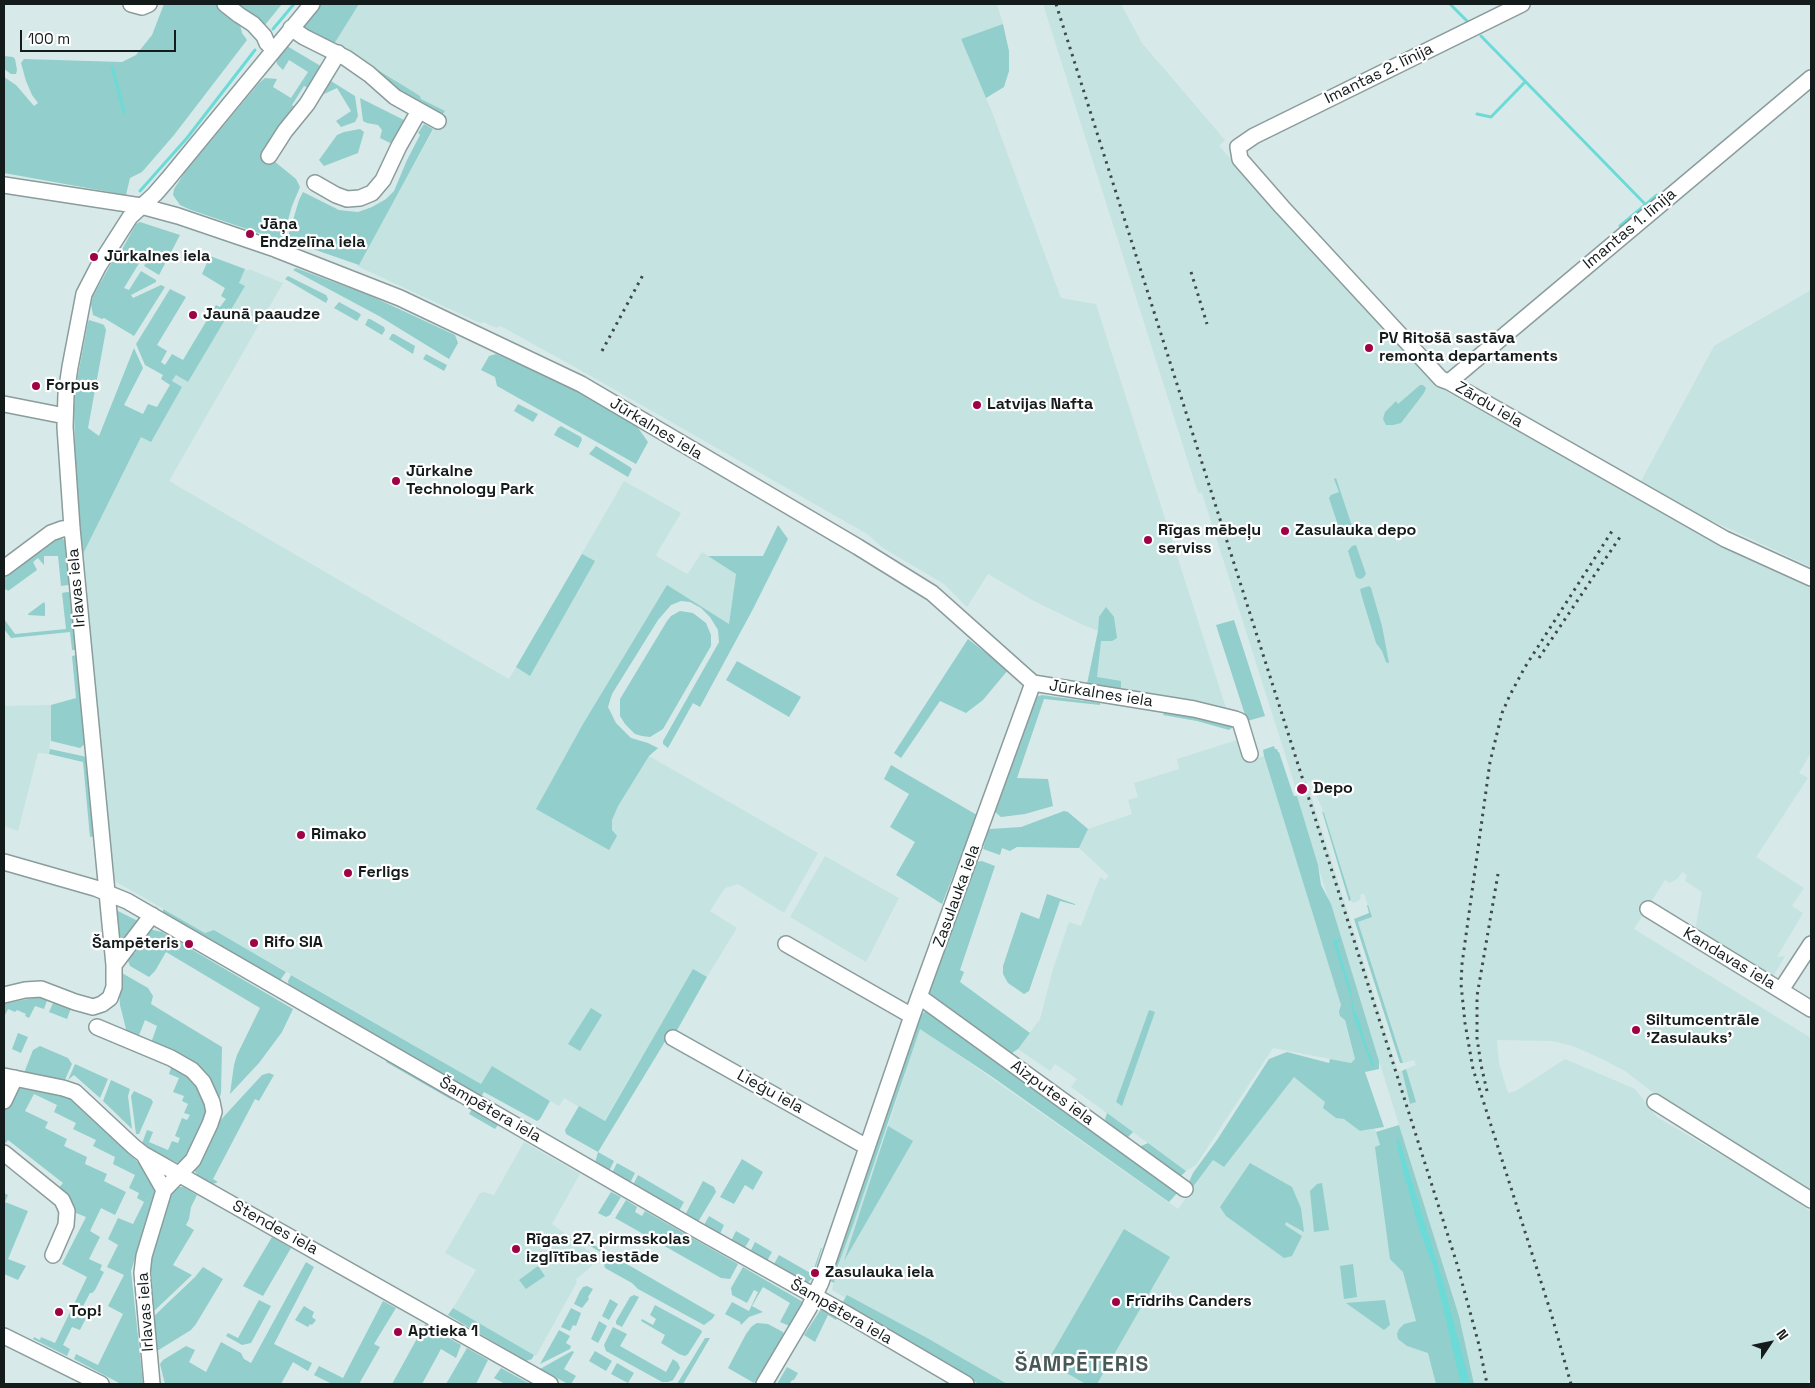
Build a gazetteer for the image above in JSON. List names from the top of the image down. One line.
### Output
{"streets":{"street":["Imantas 2. līnija","Imantas 1. līnija","Zārdu iela","Jūrkalnes iela","Irlavas iela","Zasulauka iela","Kandavas iela","Lieģu iela","Aizputes iela","Šampētera iela","Stendes iela"]},"crossings":[["Imantas 2. līnija","Zārdu iela"],["Imantas 1. līnija","Zārdu iela"],["Jūrkalnes iela","Irlavas iela"],["Jūrkalnes iela","Zasulauka iela"],["Irlavas iela","Šampētera iela"],["Irlavas iela","Stendes iela"],["Zasulauka iela","Lieģu iela"],["Zasulauka iela","Aizputes iela"],["Zasulauka iela","Šampētera iela"]],"districts":["ŠAMPĒTERIS"],"places":["Jāņa Endzelīna iela","Jūrkalnes iela","Jaunā paaudze","PV Ritošā sastāva remonta departaments","Forpus","Latvijas Nafta","Jūrkalne Technology Park","Zasulauka depo","Rīgas mēbeļu serviss","Depo","Rimako","Ferligs","Rifo SIA","Šampēteris","Siltumcentrāle 'Zasulauks'","Rīgas 27. pirmsskolas izglītības iestāde","Zasulauka iela","Frīdrihs Canders","Top!","Aptieka 1"],"scale_bar":"100 m","north":"top right"}
